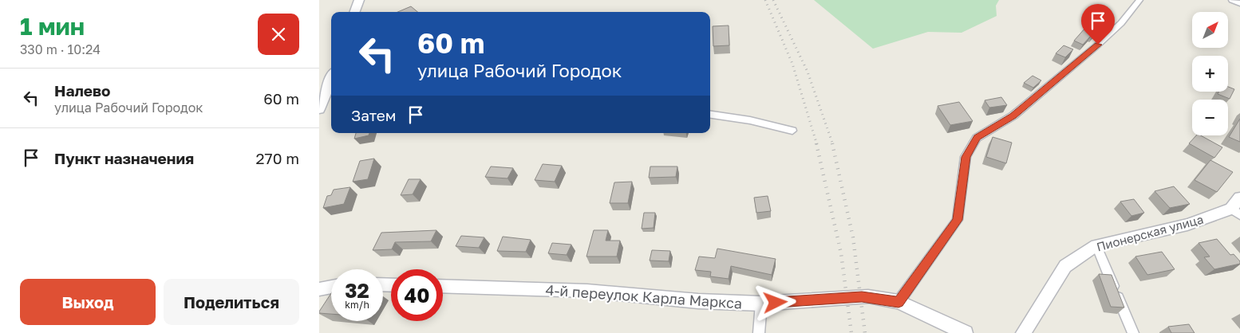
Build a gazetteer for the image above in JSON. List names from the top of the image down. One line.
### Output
{"streets":{"street":["Пионерская улица","4-й переулок Карла Маркса"]},"north":"top right","page":{"heading":["1 мин","330 m · 10:24"],"map_buttons":["+","−"],"turn":["60 m","улица Рабочий Городок"],"list":[{"name":"Налево","note":"улица Рабочий Городок","value":"60 m"},{"name":"Пункт назначения","value":"270 m"}],"then":"Затем","speed":"32 km/h","limit":"40","buttons":["Выход","Поделиться"]}}
